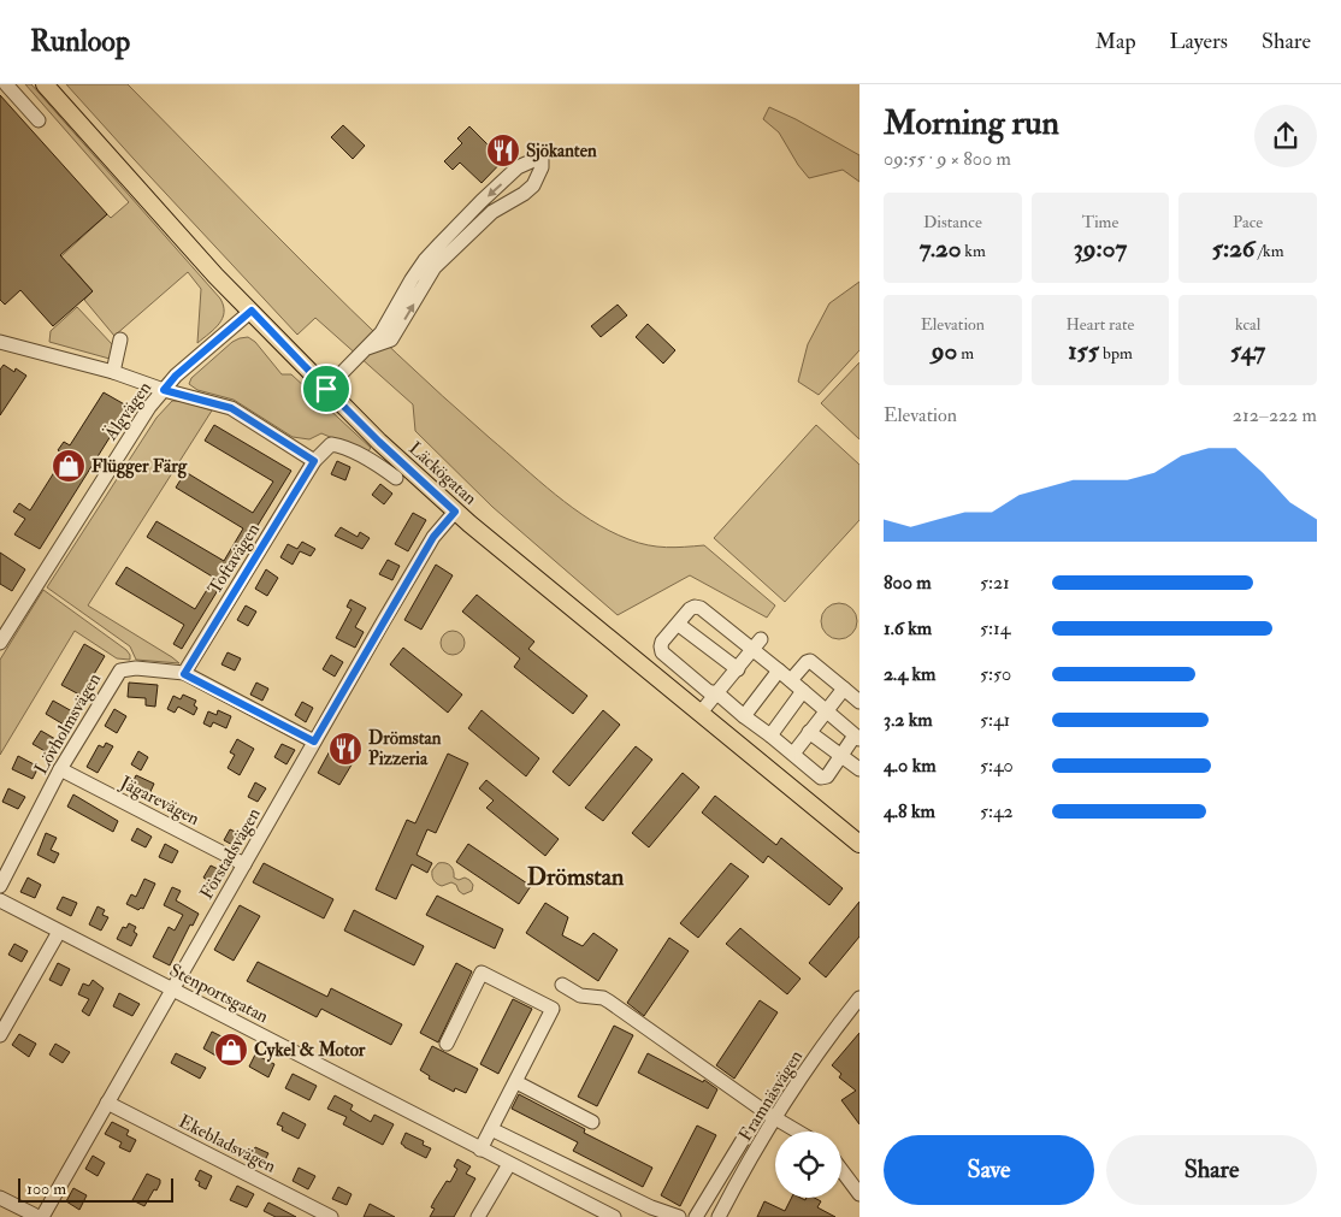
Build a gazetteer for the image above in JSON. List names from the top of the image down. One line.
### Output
{"streets":{"main road":["Läckögatan"],"street":["Älgvägen","Toftavägen","Lövholmsvägen","Jägarevägen","Förstadsvägen","Stenportsgatan","Framnäsvägen","Ekebladsvägen"]},"crossings":[["Älgvägen","Läckögatan"],["Läckögatan","Toftavägen"],["Läckögatan","Förstadsvägen"],["Toftavägen","Lövholmsvägen"],["Lövholmsvägen","Jägarevägen"],["Lövholmsvägen","Förstadsvägen"],["Jägarevägen","Förstadsvägen"],["Förstadsvägen","Stenportsgatan"],["Förstadsvägen","Ekebladsvägen"]],"districts":["Drömstan"],"places":{"restaurant":["Sjökanten","Drömstan Pizzeria"],"shop":["Flügger Färg","Cykel & Motor"]},"scale_bar":"100 m","page":{"header":"Runloop","nav":["Map","Layers","Share"],"heading":["Morning run","09:55 · 9 × 800 m"],"stats":[["Distance","7.20 km"],["Time","39:07"],["Pace","5:26 /km"],["Elevation","90 m"],["Heart rate","155 bpm"],["kcal","547"]],"chart":["Elevation","212–222 m"],"list":[{"name":"800 m","note":"5:21"},{"name":"1.6 km","note":"5:14"},{"name":"2.4 km","note":"5:50"},{"name":"3.2 km","note":"5:41"},{"name":"4.0 km","note":"5:40"},{"name":"4.8 km","note":"5:42"}],"buttons":["Save","Share"],"scale":"100 m"}}
